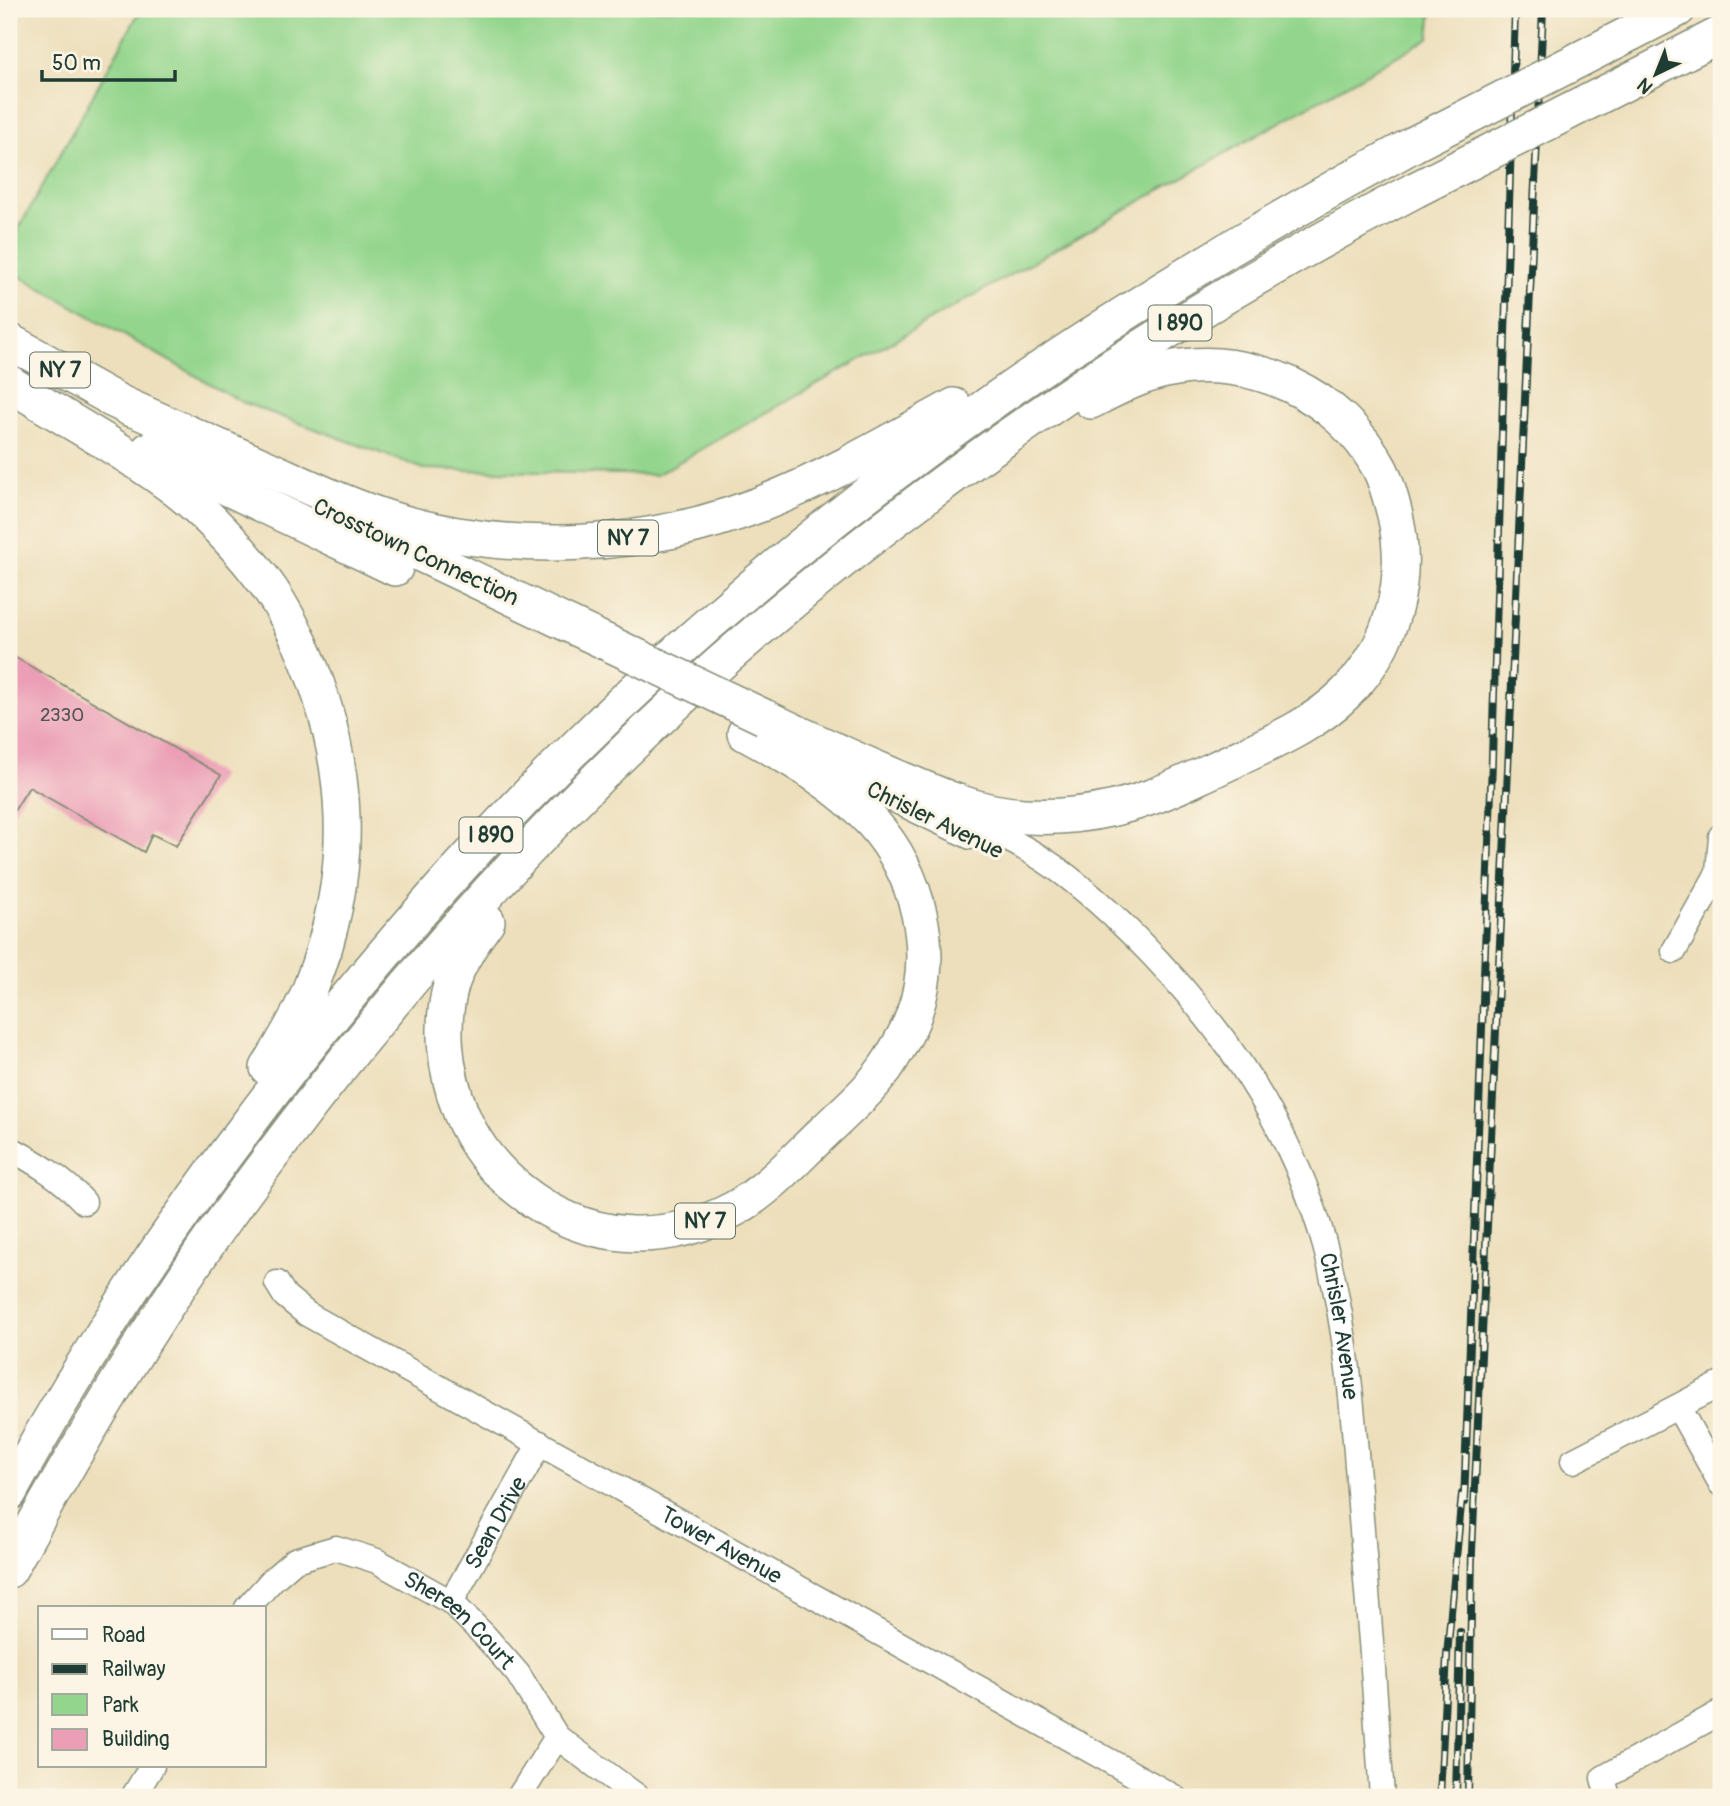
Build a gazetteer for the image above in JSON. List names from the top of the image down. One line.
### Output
{"streets":{"highway":["I 890","NY 7","Crosstown Connection"],"street":["Chrisler Avenue","Sean Drive","Tower Avenue","Shereen Court"]},"crossings":[["I 890","NY 7"],["I 890","Crosstown Connection"],["NY 7","Crosstown Connection"],["NY 7","Chrisler Avenue"],["Crosstown Connection","Chrisler Avenue"],["Sean Drive","Tower Avenue"],["Sean Drive","Shereen Court"]],"house_numbers":["2330"],"legend":["Road","Railway","Park","Building"],"scale_bar":"50 m","north":"bottom left"}
